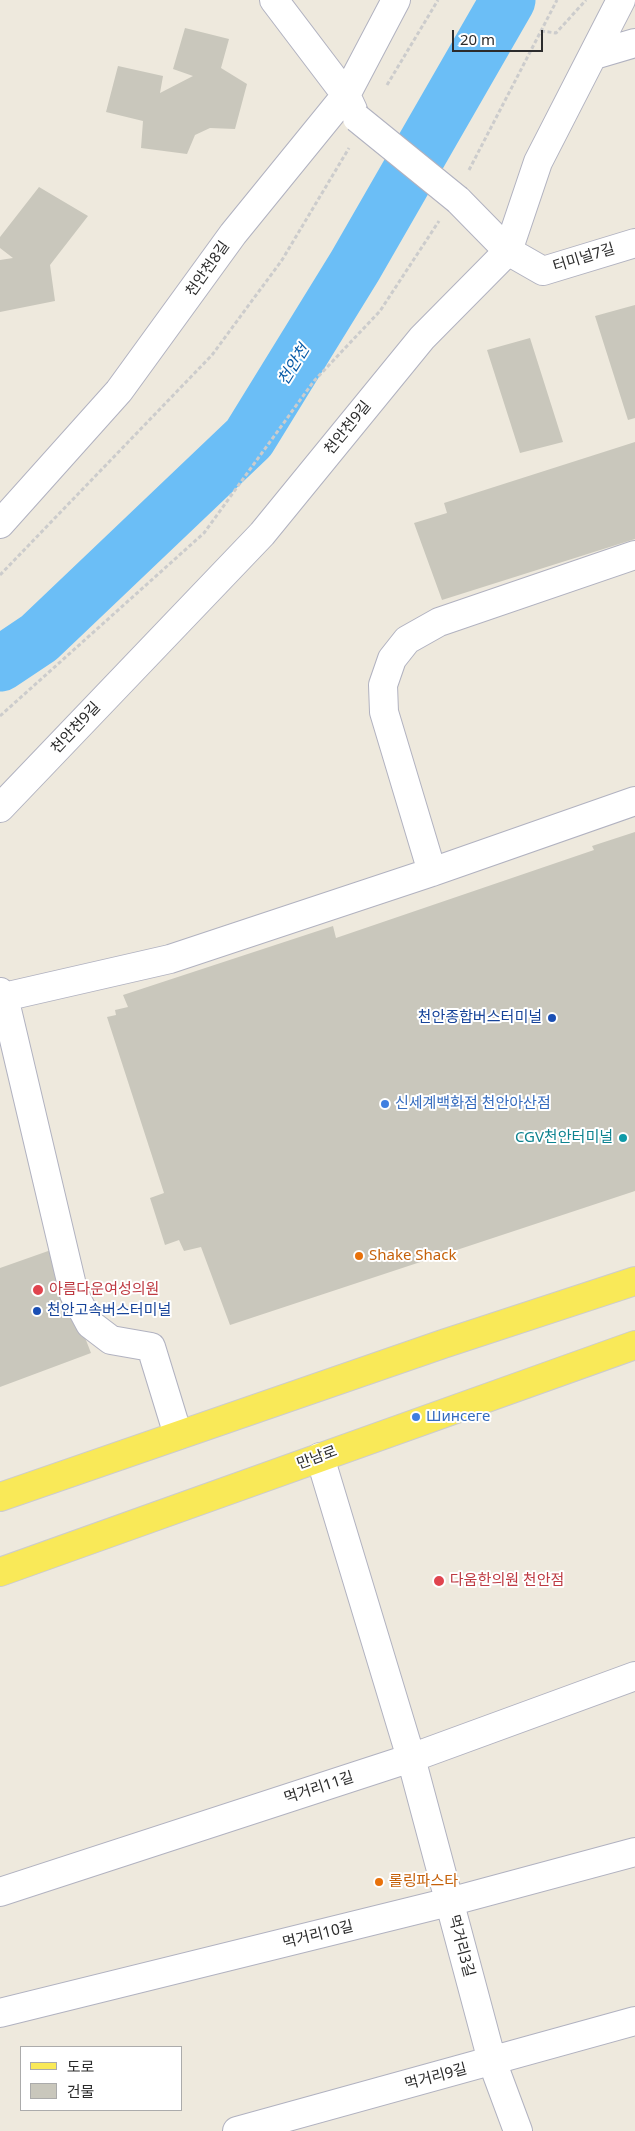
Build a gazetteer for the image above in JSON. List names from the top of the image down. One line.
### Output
{"streets":{"main road":["만남로"],"street":["터미널7길","천안천8길","천안천9길","먹거리11길","먹거리10길","먹거리3길","먹거리9길"]},"crossings":[["터미널7길","천안천8길"],["터미널7길","천안천9길"],["만남로","먹거리3길"],["먹거리11길","먹거리3길"],["먹거리10길","먹거리3길"],["먹거리3길","먹거리9길"]],"water":["천안천"],"places":["천안종합버스터미널","신세계백화점 천안아산점","CGV천안터미널","Shake Shack","아름다운여성의원","천안고속버스터미널","Шинсеге","다움한의원 천안점","롤링파스타"],"legend":["도로","건물"],"scale_bar":"20 m"}
